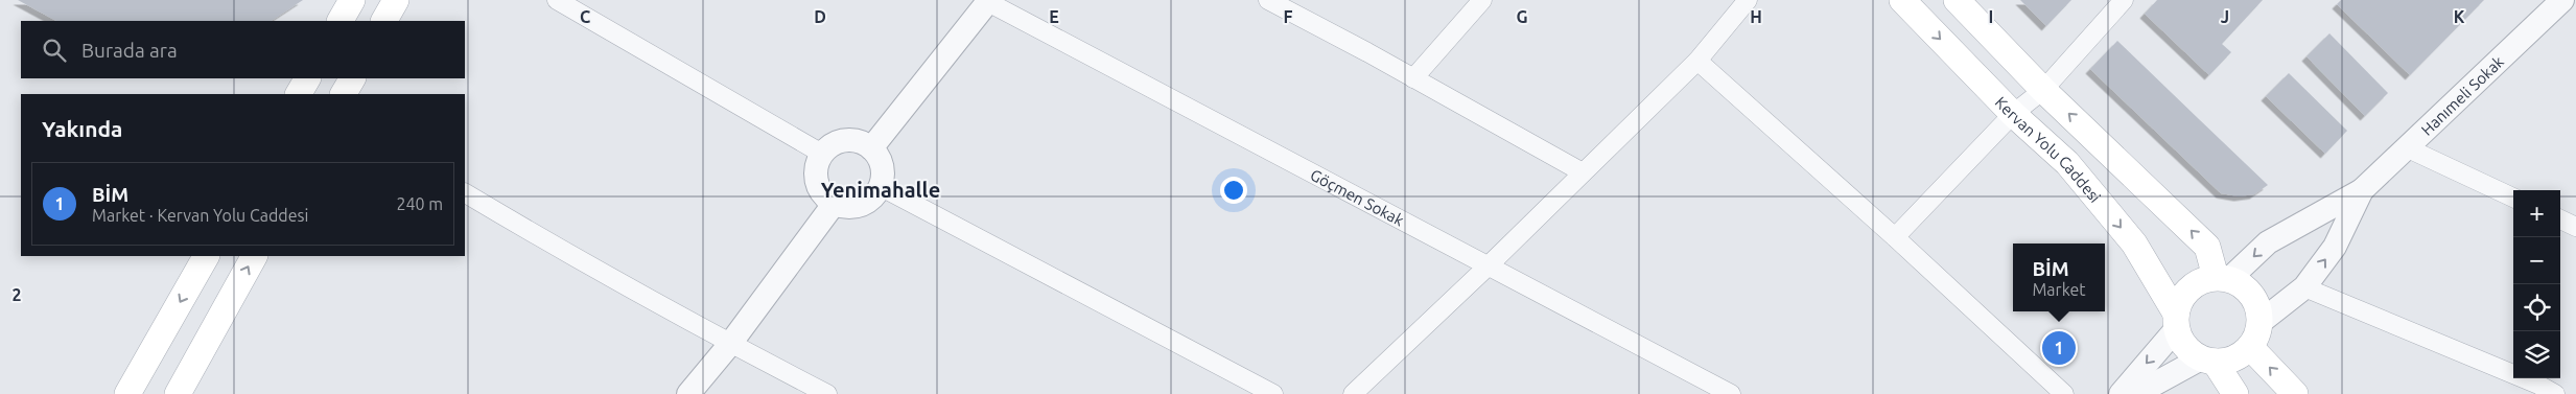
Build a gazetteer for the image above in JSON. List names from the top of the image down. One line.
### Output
{"streets":{"main road":["Kervan Yolu Caddesi"],"street":["Hanımeli Sokak","Göçmen Sokak"]},"districts":["Yenimahalle"],"page":{"search":"Burada ara","heading":"Yakında","list":[{"mark":"1","name":"BİM","note":"Market · Kervan Yolu Caddesi","value":"240 m"}],"map_buttons":["+","−"],"popup":["BİM","Market"],"pins":"1"},"grid":{"columns":["C","D","E","F","G","H","I","J","K"],"rows":["2"]}}
